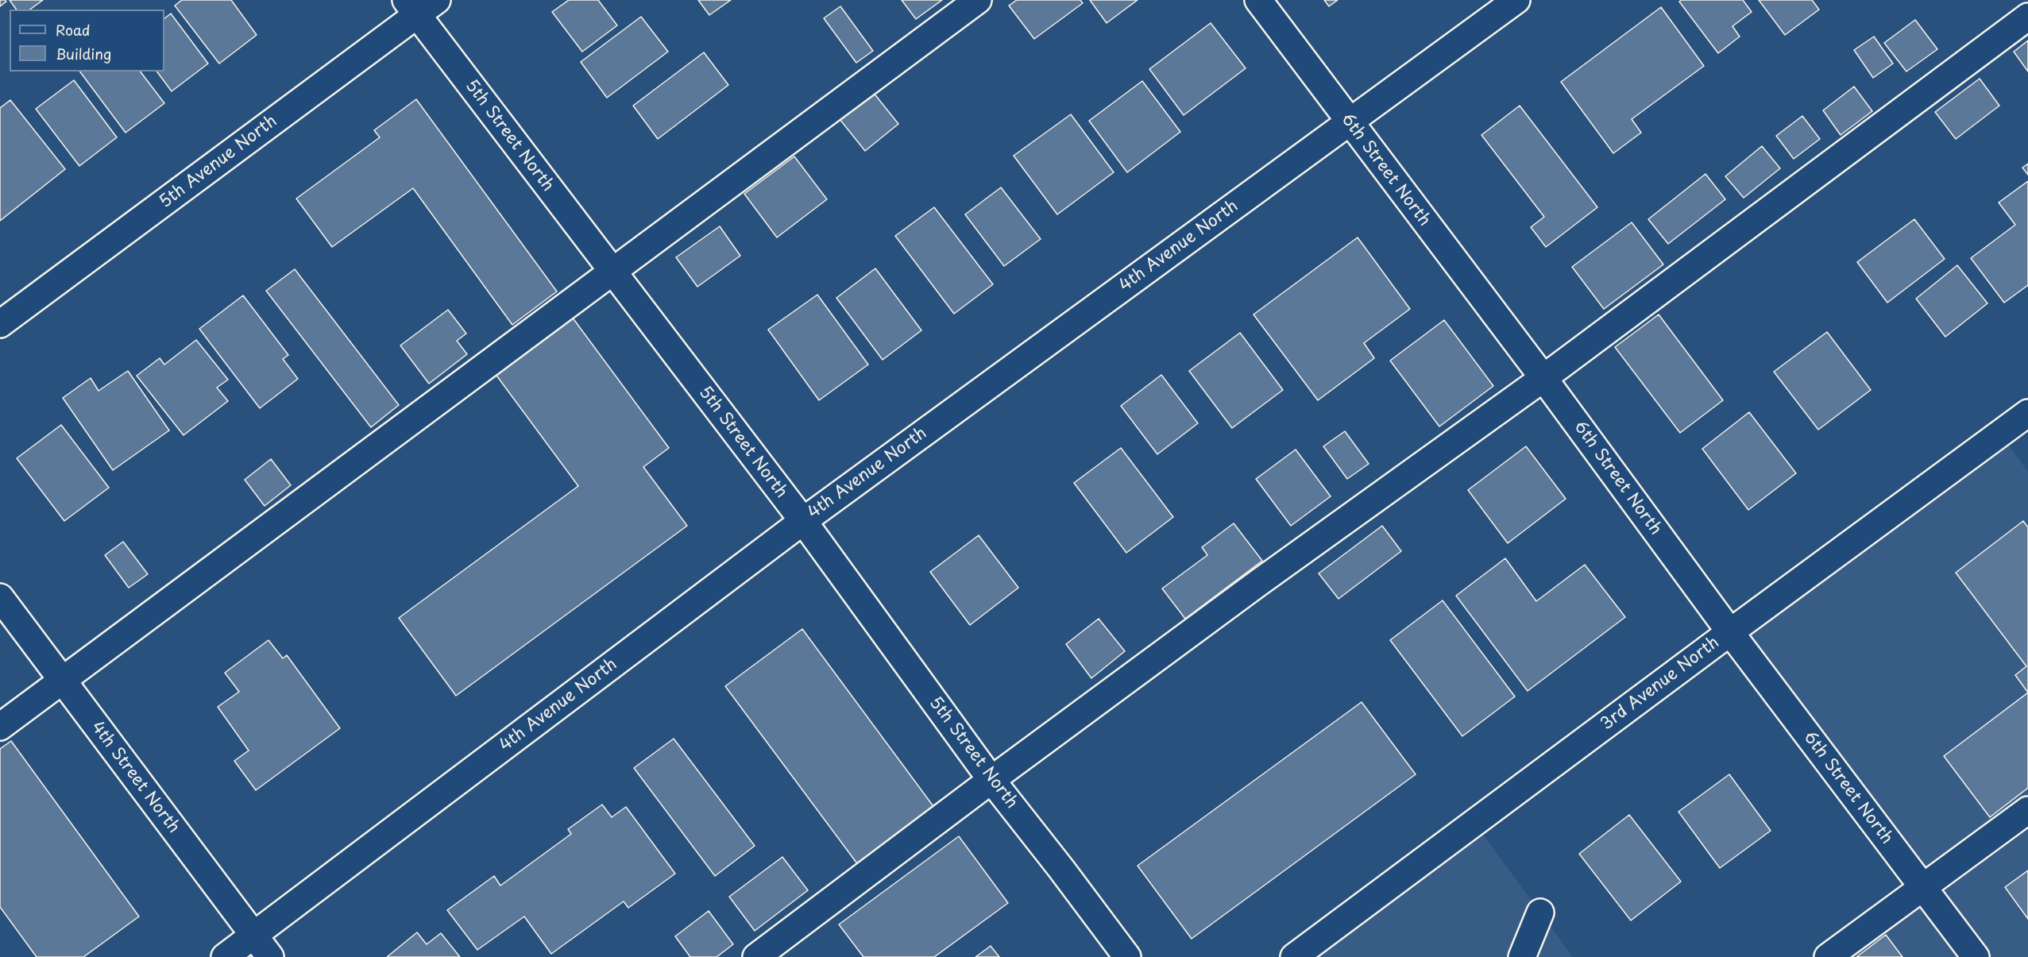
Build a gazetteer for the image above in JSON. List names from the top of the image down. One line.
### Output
{"streets":{"street":["5th Street North","5th Avenue North","6th Street North","4th Avenue North","3rd Avenue North","4th Street North"]},"crossings":[["5th Street North","5th Avenue North"],["5th Street North","4th Avenue North"],["6th Street North","4th Avenue North"],["6th Street North","3rd Avenue North"],["4th Avenue North","4th Street North"]],"legend":["Road","Building"]}
